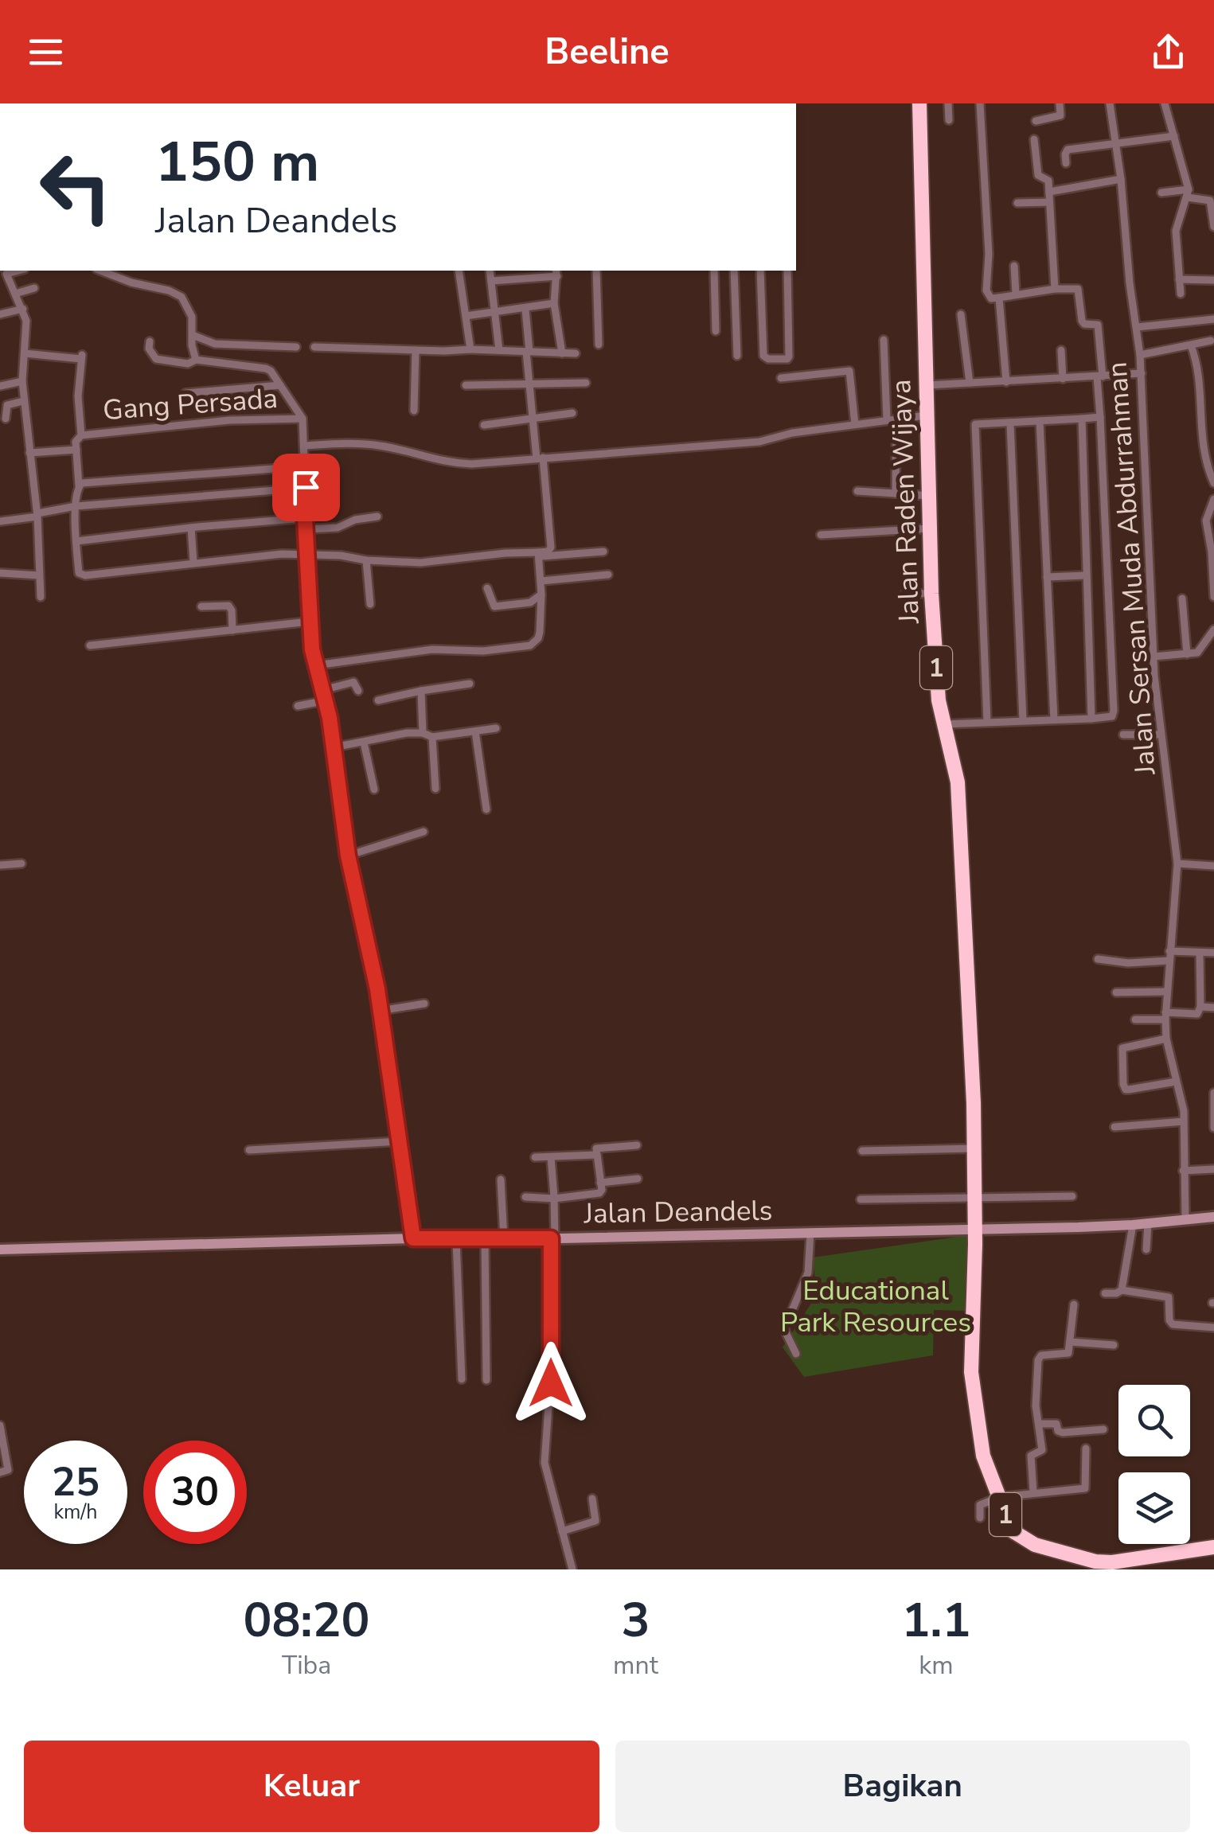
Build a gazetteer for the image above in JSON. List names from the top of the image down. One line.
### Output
{"streets":{"highway":["Jalan Raden Wijaya","1"],"street":["Gang Persada","Jalan Sersan Muda Abdurrahman","Jalan Deandels"]},"crossings":[["Jalan Raden Wijaya","1"],["Jalan Raden Wijaya","Jalan Deandels"],["Jalan Sersan Muda Abdurrahman","Jalan Deandels"],["1","Jalan Deandels"]],"parks":["Educational Park Resources"],"page":{"header":"Beeline","turn":["150 m","Jalan Deandels"],"speed":"25 km/h","limit":"30","eta":["08:20","Tiba","3","mnt","1.1","km"],"buttons":["Keluar","Bagikan"]}}
